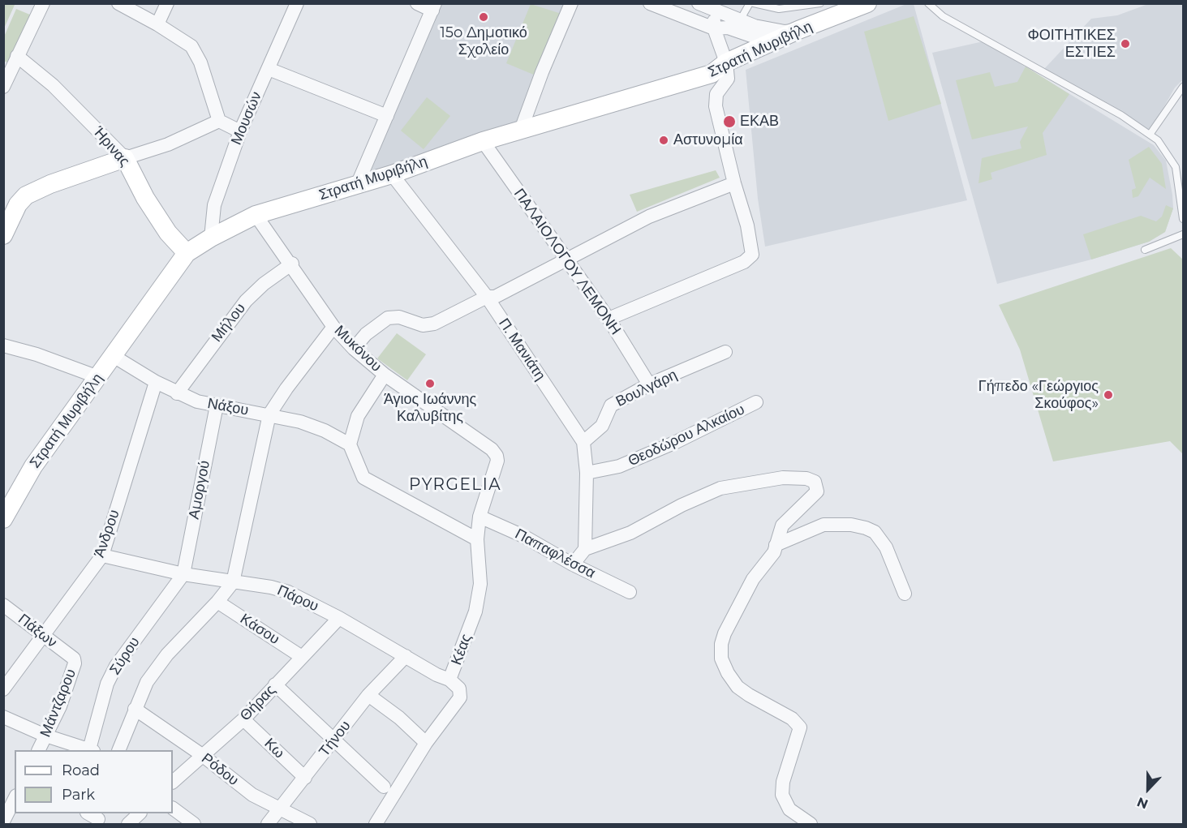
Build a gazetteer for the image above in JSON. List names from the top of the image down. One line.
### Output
{"streets":{"main road":["Στρατή Μυριβήλη","Ήρινας"],"street":["Μουσών","ΠΑΛΑΙΟΛΟΓΟΥ ΛΕΜΟΝΗ","Μήλου","Μυκόνου","Π. Μανιάτη","Βουλγάρη","Νάξου","Θεοδώρου Αλκαίου","Αμοργού","Άνδρου","Παπαφλέσσα","Πάρου","Κάσου","Πάξων","Κέας","Σύρου","Μάντζαρου","Θήρας","Τήνου","Κω","Ρόδου"]},"crossings":[["Στρατή Μυριβήλη","Μουσών"],["Στρατή Μυριβήλη","Ήρινας"],["Στρατή Μυριβήλη","ΠΑΛΑΙΟΛΟΓΟΥ ΛΕΜΟΝΗ"],["Στρατή Μυριβήλη","Μυκόνου"],["Στρατή Μυριβήλη","Π. Μανιάτη"],["Στρατή Μυριβήλη","Νάξου"],["ΠΑΛΑΙΟΛΟΓΟΥ ΛΕΜΟΝΗ","Βουλγάρη"],["Μήλου","Μυκόνου"],["Μήλου","Νάξου"],["Μυκόνου","Κέας"],["Π. Μανιάτη","Βουλγάρη"],["Π. Μανιάτη","Θεοδώρου Αλκαίου"],["Νάξου","Αμοργού"],["Νάξου","Άνδρου"],["Αμοργού","Πάρου"],["Αμοργού","Σύρου"],["Άνδρου","Πάρου"],["Άνδρου","Πάξων"],["Παπαφλέσσα","Κέας"],["Πάρου","Κέας"],["Πάρου","Σύρου"],["Πάρου","Θήρας"],["Πάρου","Τήνου"],["Κάσου","Θήρας"],["Πάξων","Μάντζαρου"],["Θήρας","Κω"],["Θήρας","Ρόδου"],["Τήνου","Κω"],["Τήνου","Ρόδου"]],"districts":["PYRGELIA"],"places":["15o Δημοτικό Σχολείο","ΦΟΙΤΗΤΙΚΕΣ ΕΣΤΙΕΣ","ΕΚΑΒ","Αστυνομία","Άγιος Ιωάννης Καλυβίτης","Γήπεδο «Γεώργιος Σκούφος»"],"legend":["Road","Park"],"north":"bottom"}
